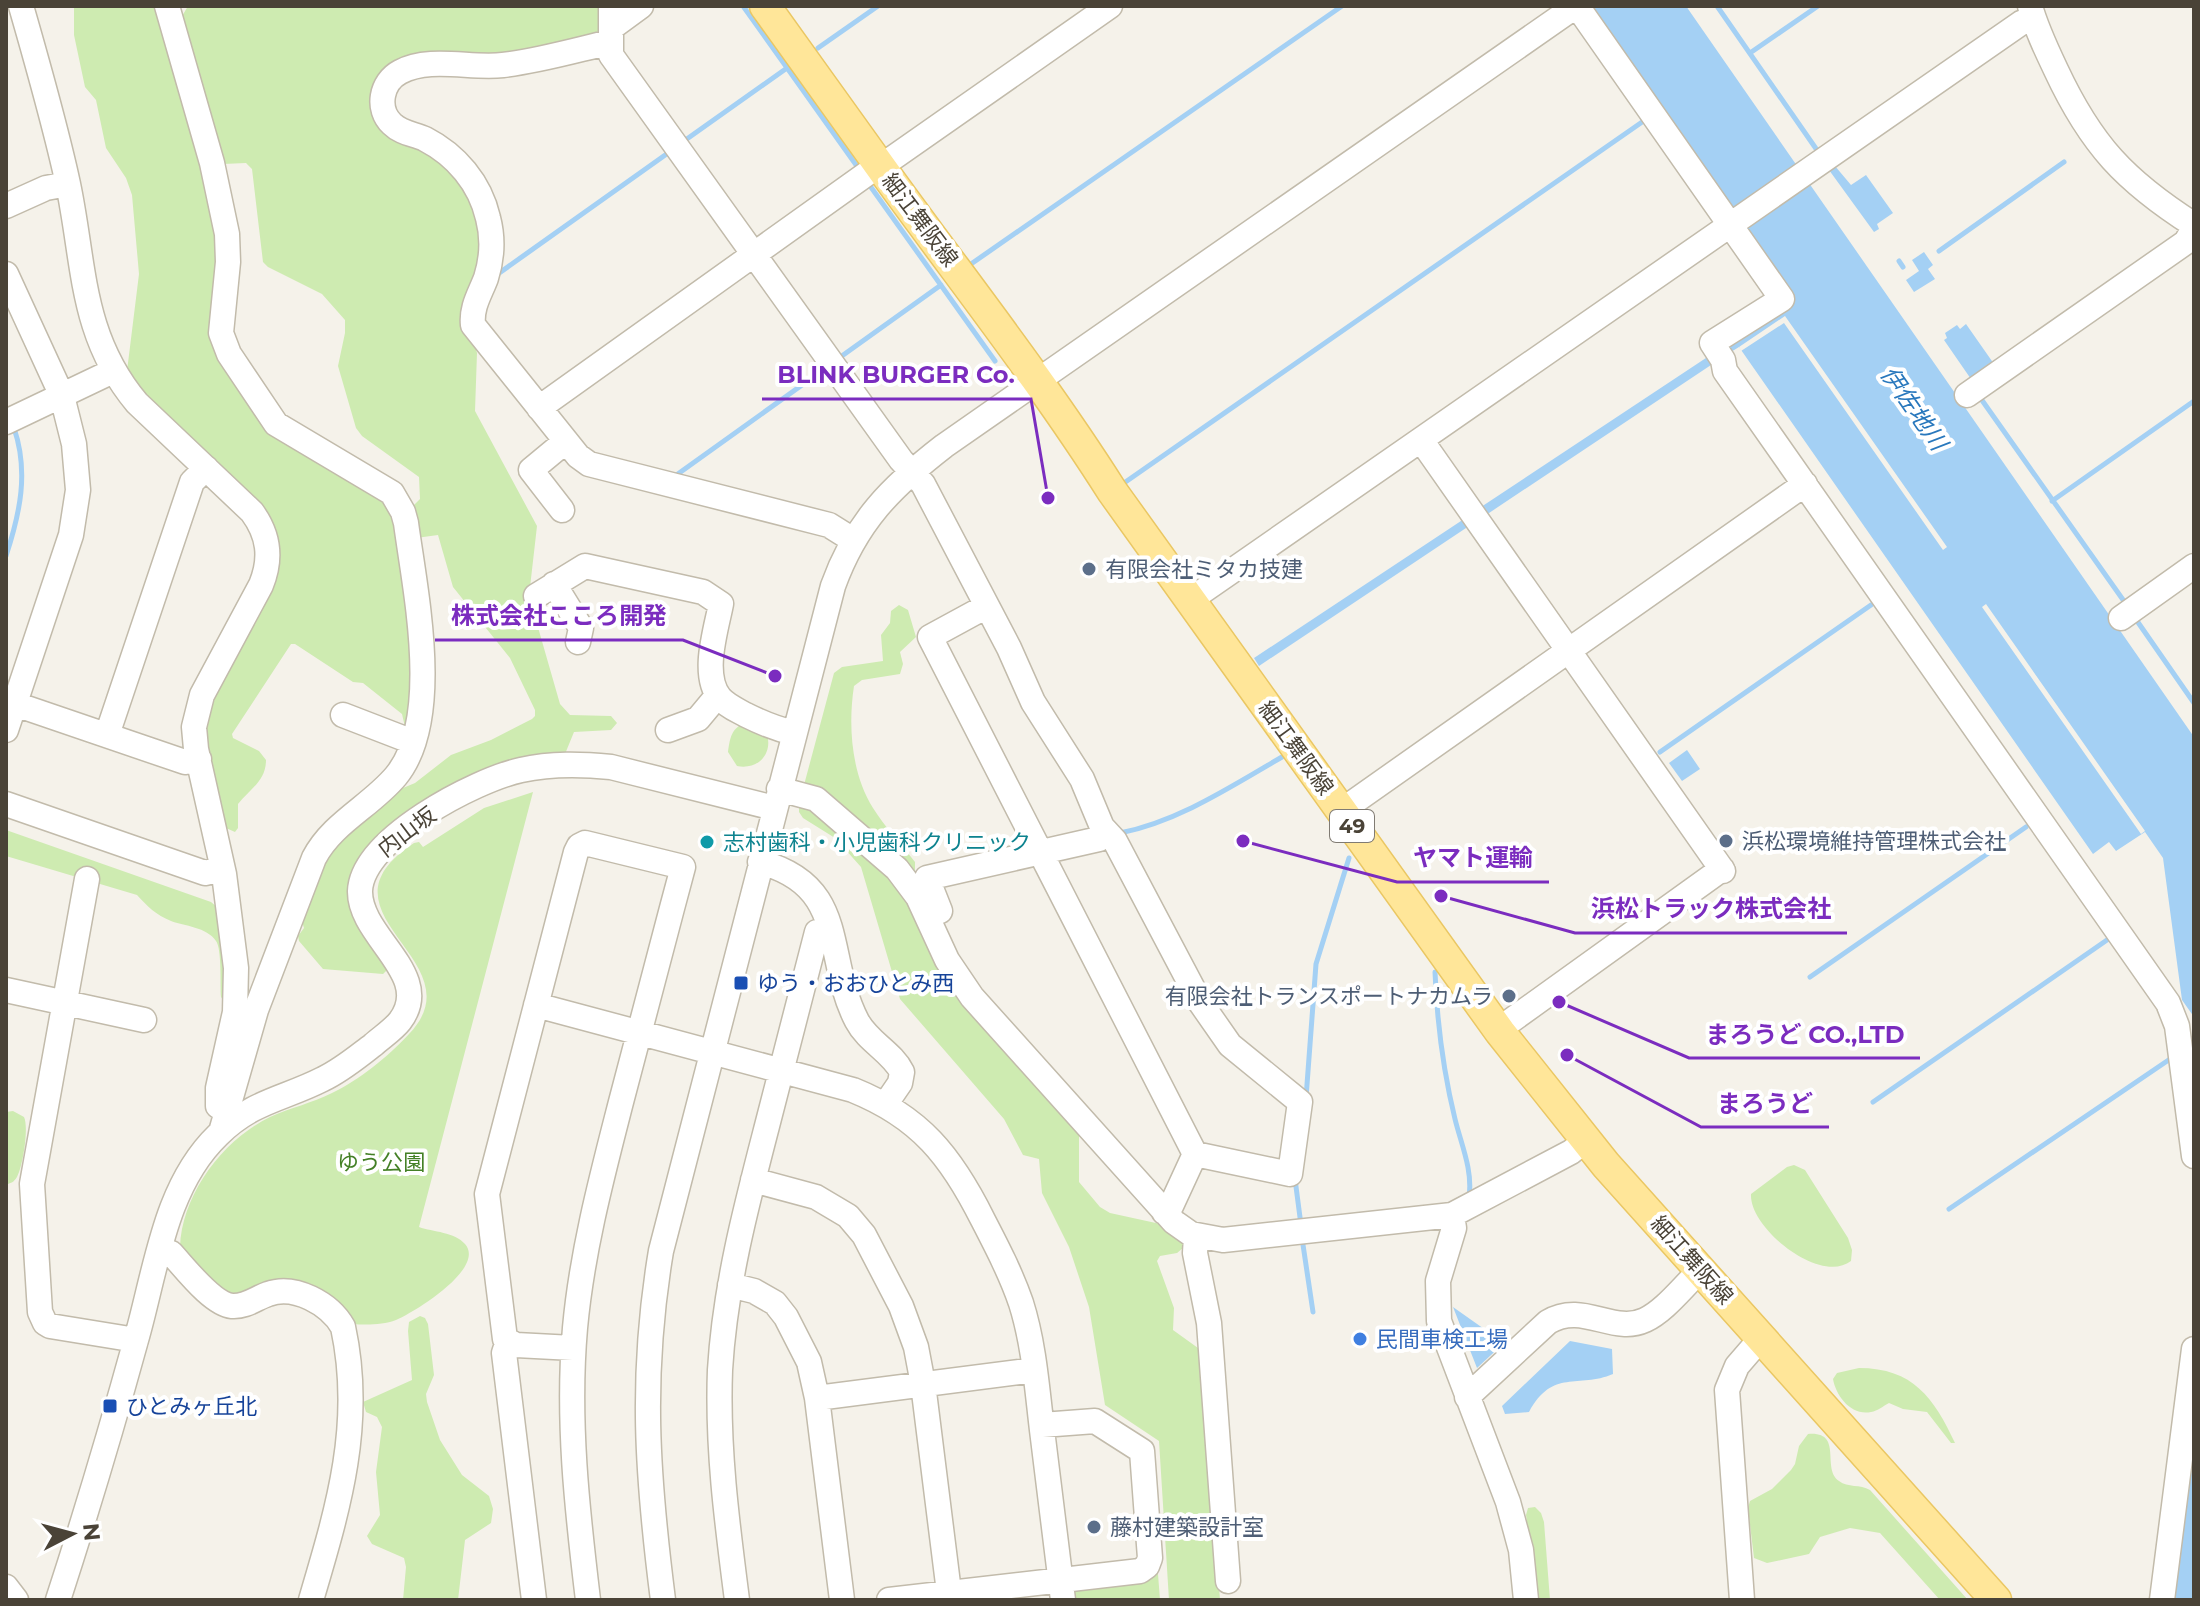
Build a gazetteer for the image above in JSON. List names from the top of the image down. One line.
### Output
{"streets":{"main road":["細江舞阪線","49"],"street":["内山坂"]},"water":["伊佐地川"],"parks":["ゆう公園"],"places":{"other":["BLINK BURGER Co.","有限会社ミタカ技建","株式会社こころ開発","ヤマト運輸","浜松環境維持管理株式会社","志村歯科・小児歯科クリニック","浜松トラック株式会社","有限会社トランスポートナカムラ","まろうど CO.,LTD","まろうど","民間車検工場","藤村建築設計室"],"transit":["ゆう・おおひとみ西","ひとみヶ丘北"]},"north":"right"}
